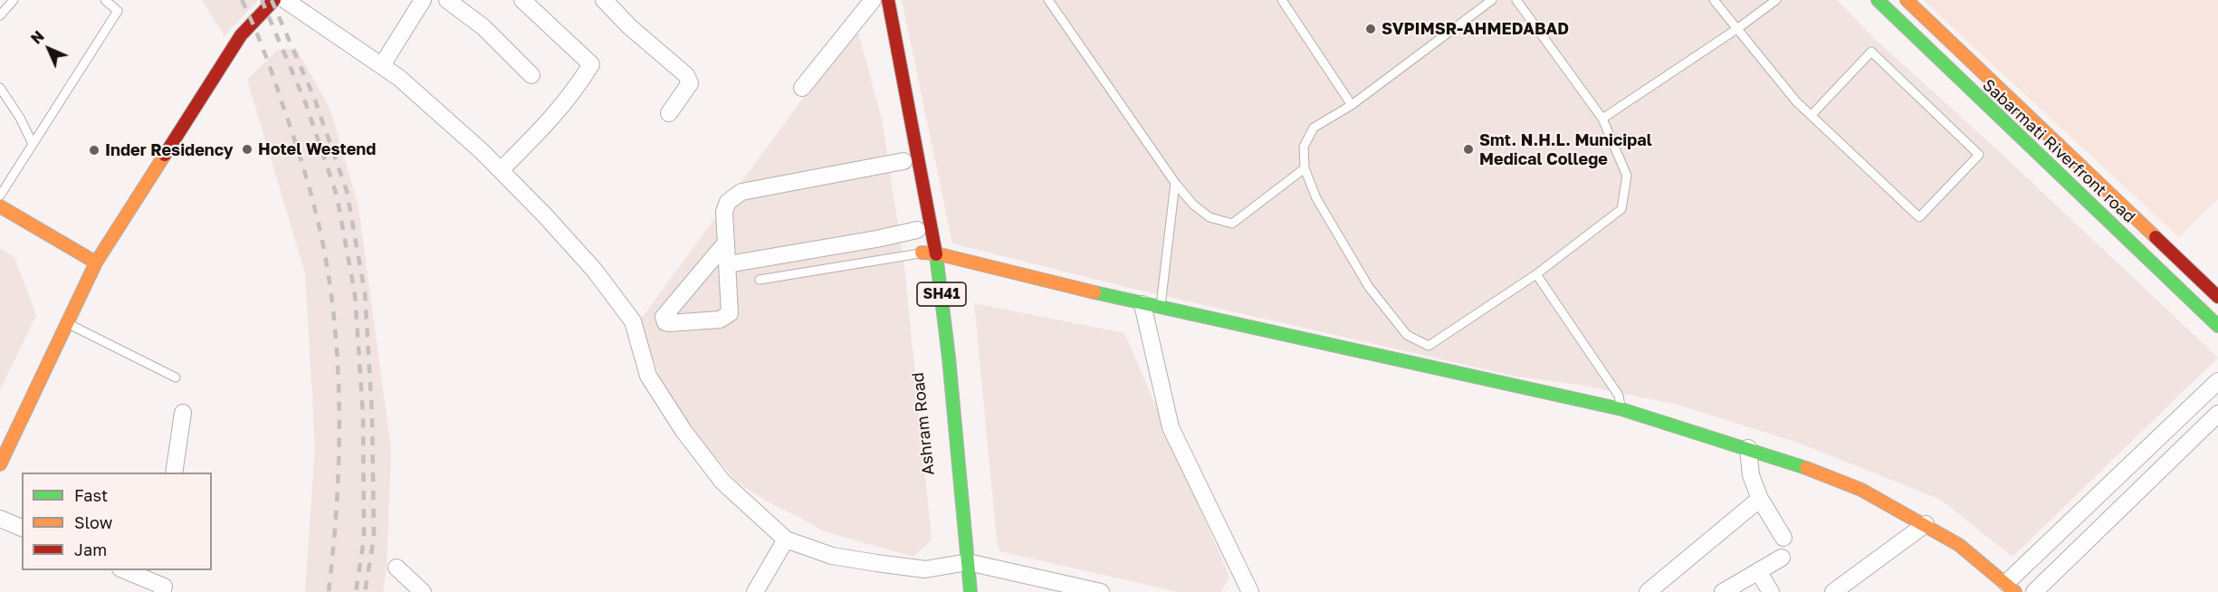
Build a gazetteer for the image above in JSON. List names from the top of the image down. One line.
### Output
{"streets":{"street":["Sabarmati Riverfront road","SH41","Ashram Road"]},"places":["SVPIMSR-AHMEDABAD","Hotel Westend","Smt. N.H.L. Municipal Medical College","Inder Residency"],"legend":["Fast","Slow","Jam"],"north":"top left"}
